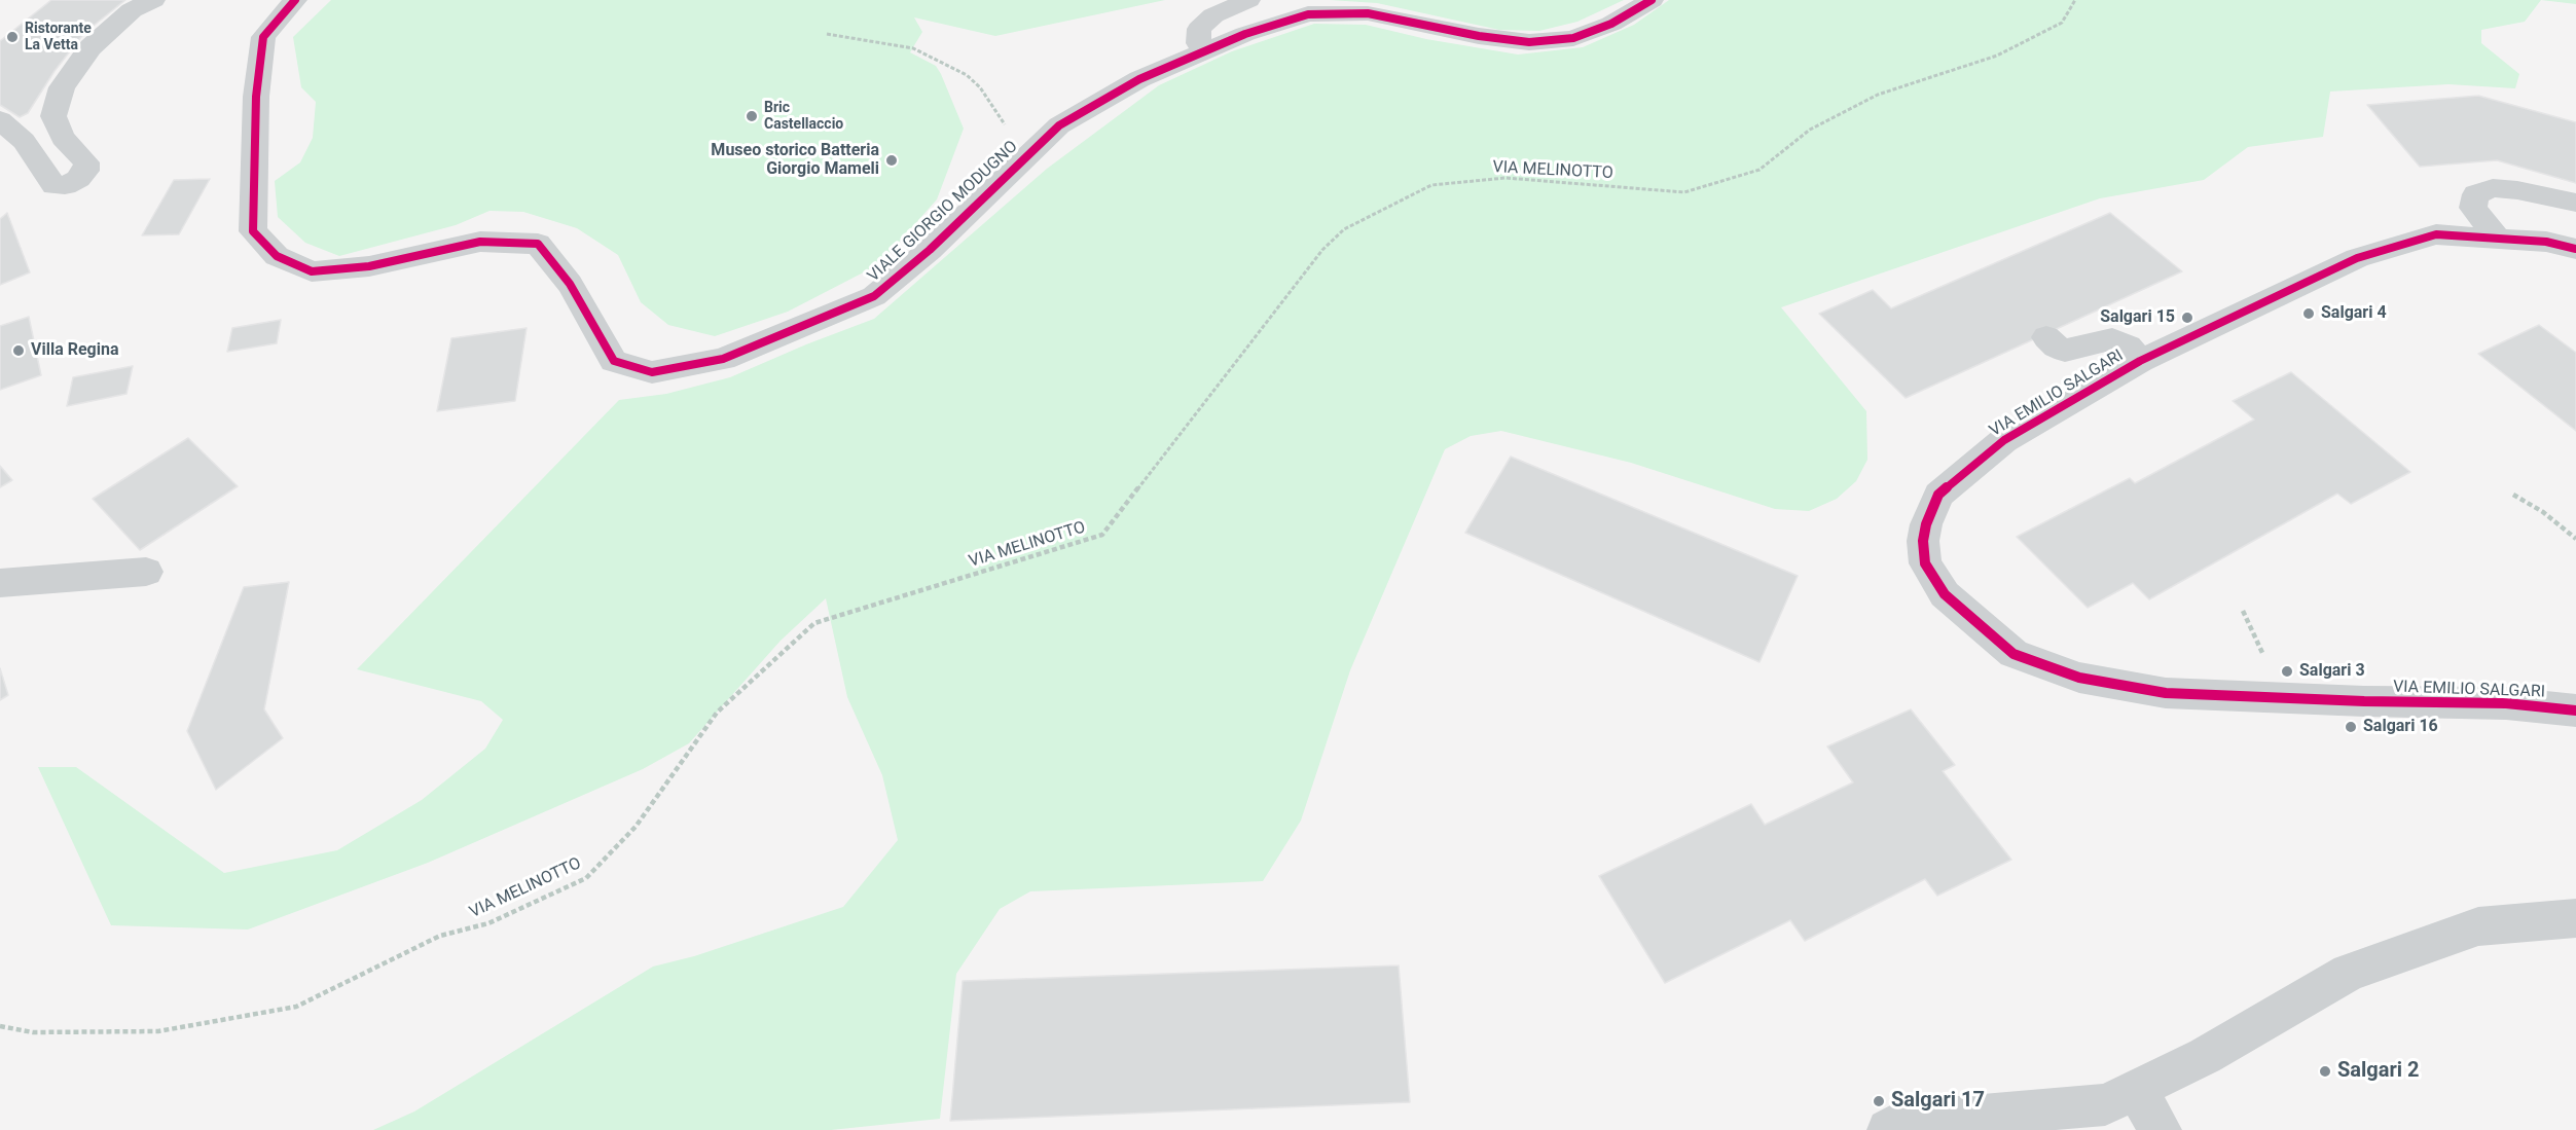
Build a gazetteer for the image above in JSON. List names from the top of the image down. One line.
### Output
{"streets":{"street":["VIALE GIORGIO MODUGNO","VIA EMILIO SALGARI"],"path":["VIA MELINOTTO"]},"places":["Ristorante La Vetta","Bric Castellaccio","Museo storico Batteria Giorgio Mameli","Salgari 4","Salgari 15","Villa Regina","Salgari 3","Salgari 16","Salgari 2","Salgari 17"]}
